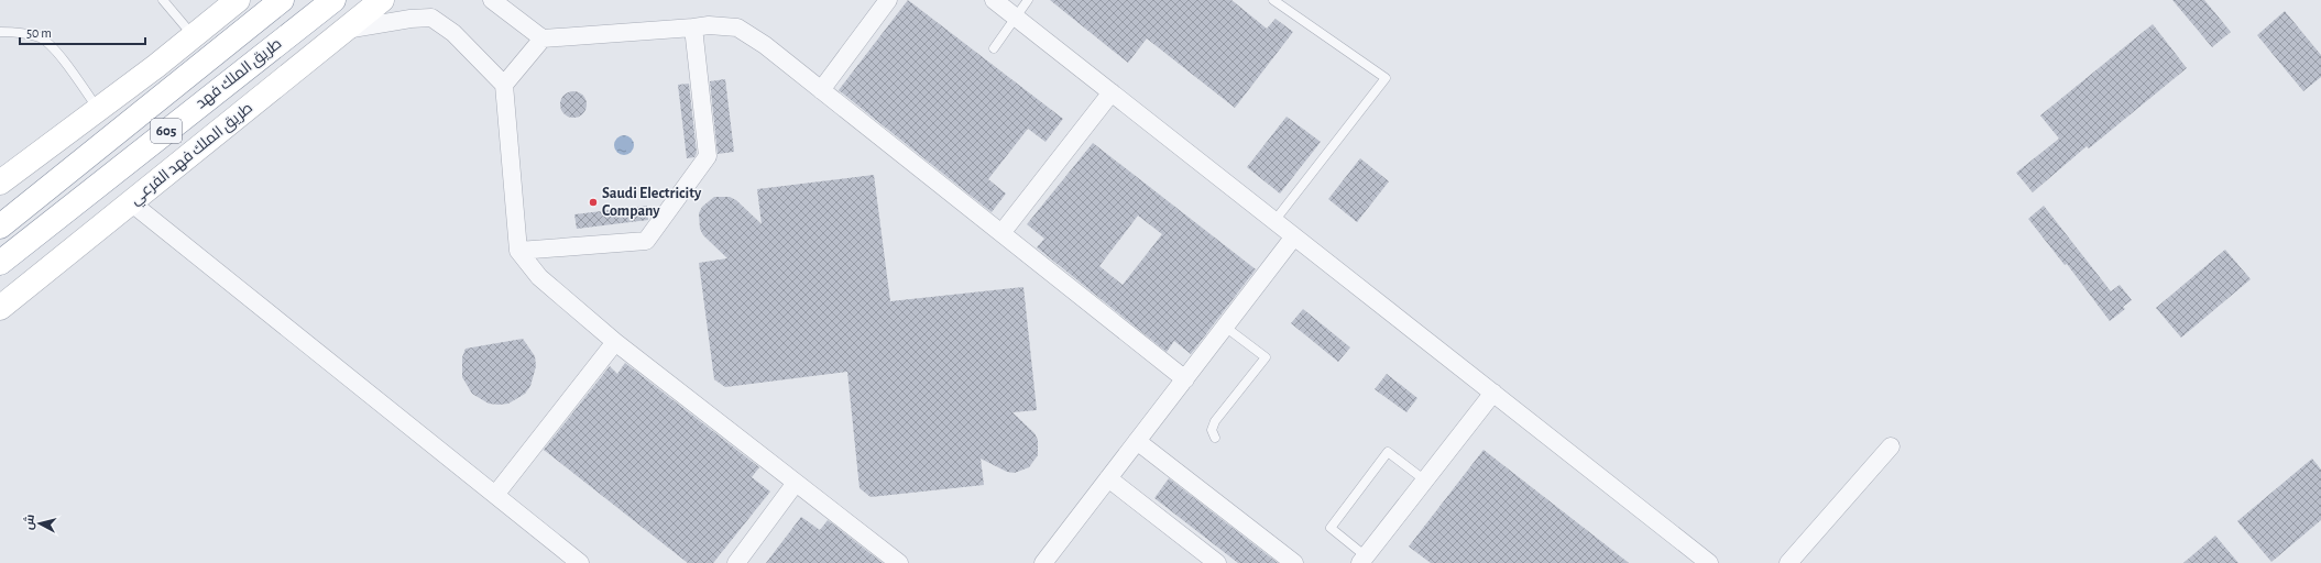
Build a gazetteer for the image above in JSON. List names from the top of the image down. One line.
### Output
{"streets":{"main road":["طريق الملك فهد","605","طريق الملك فهد الفرعي"]},"places":["Saudi Electricity Company"],"scale_bar":"50 m","north":"left"}
